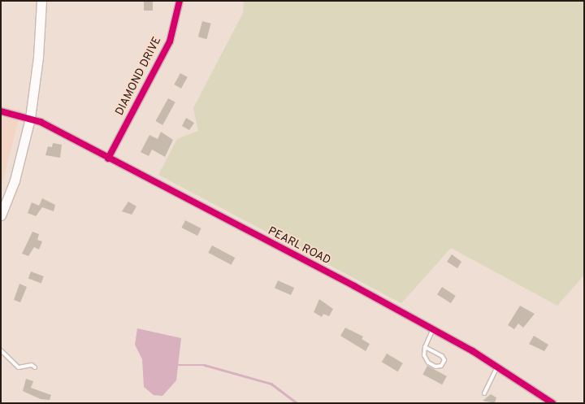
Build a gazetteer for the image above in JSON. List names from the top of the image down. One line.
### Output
{"streets":{"street":["DIAMOND DRIVE","PEARL ROAD"]},"crossings":[["DIAMOND DRIVE","PEARL ROAD"]]}
